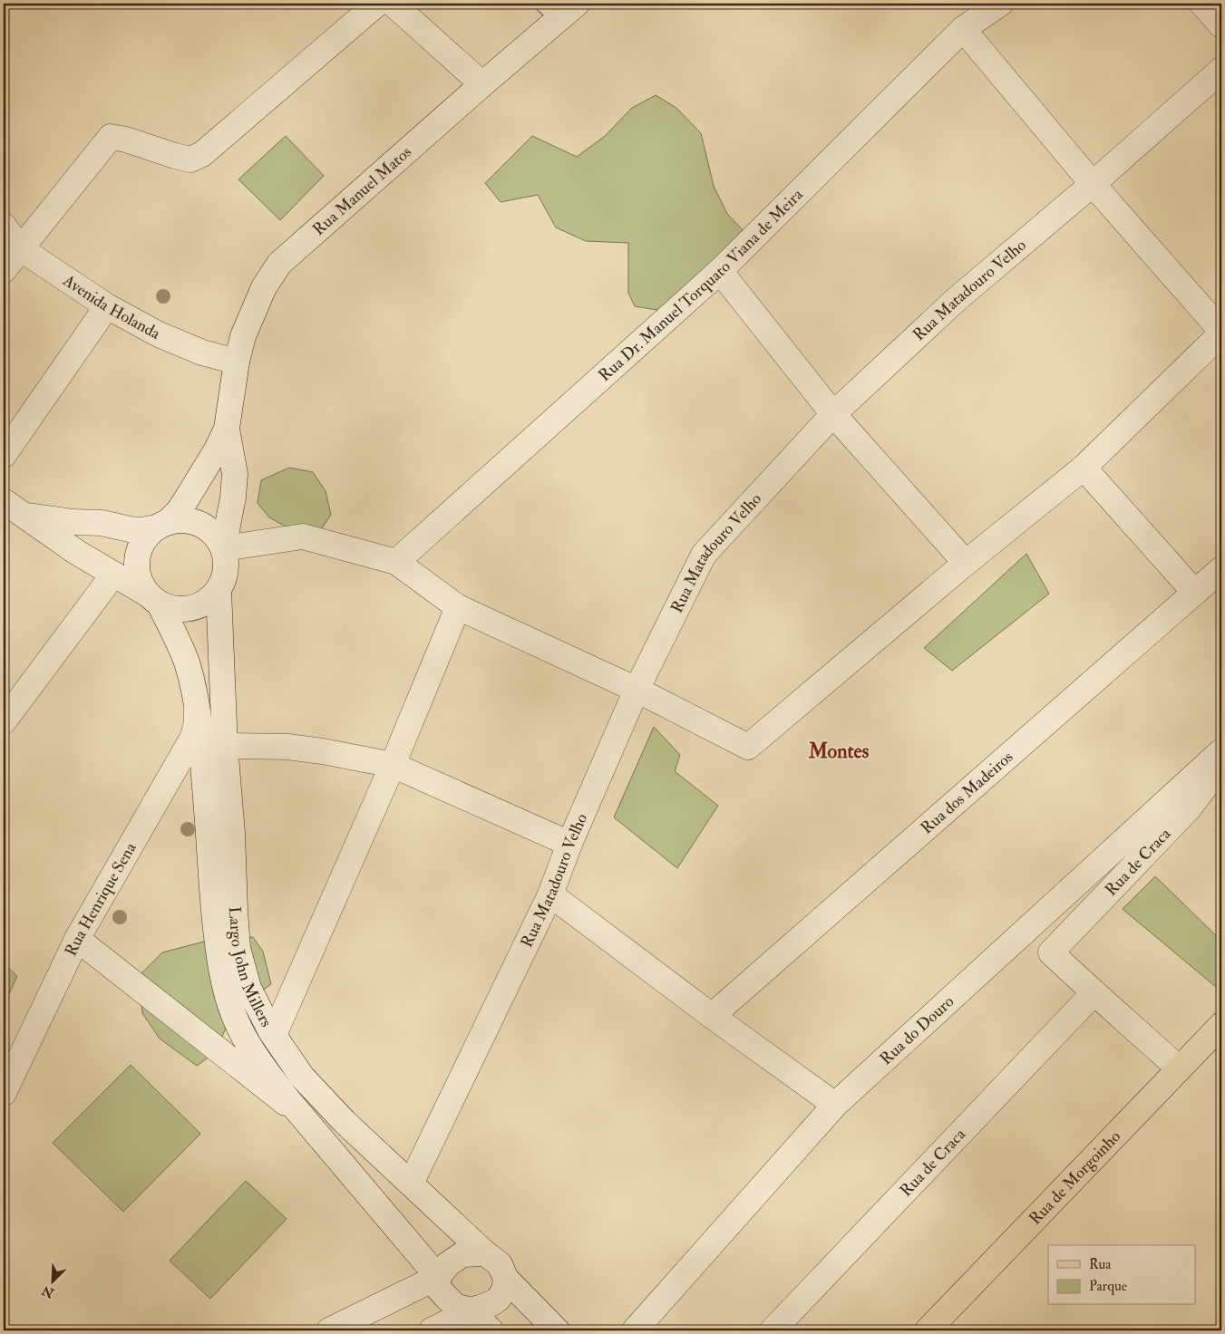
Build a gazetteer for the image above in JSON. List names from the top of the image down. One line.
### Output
{"streets":{"main road":["Rua de Morgoinho"],"street":["Rua Manuel Matos","Rua Dr. Manuel Torquato Viana de Meira","Rua Matadouro Velho","Avenida Holanda","Rua dos Madeiros","Rua de Craca","Rua Henrique Sena","Largo John Millers","Rua do Douro"]},"crossings":[["Rua Manuel Matos","Avenida Holanda"],["Rua Manuel Matos","Largo John Millers"],["Rua Matadouro Velho","Largo John Millers"],["Rua de Craca","Rua de Morgoinho"],["Rua Henrique Sena","Largo John Millers"]],"districts":["Montes"],"legend":["Rua","Parque"],"north":"bottom left"}
